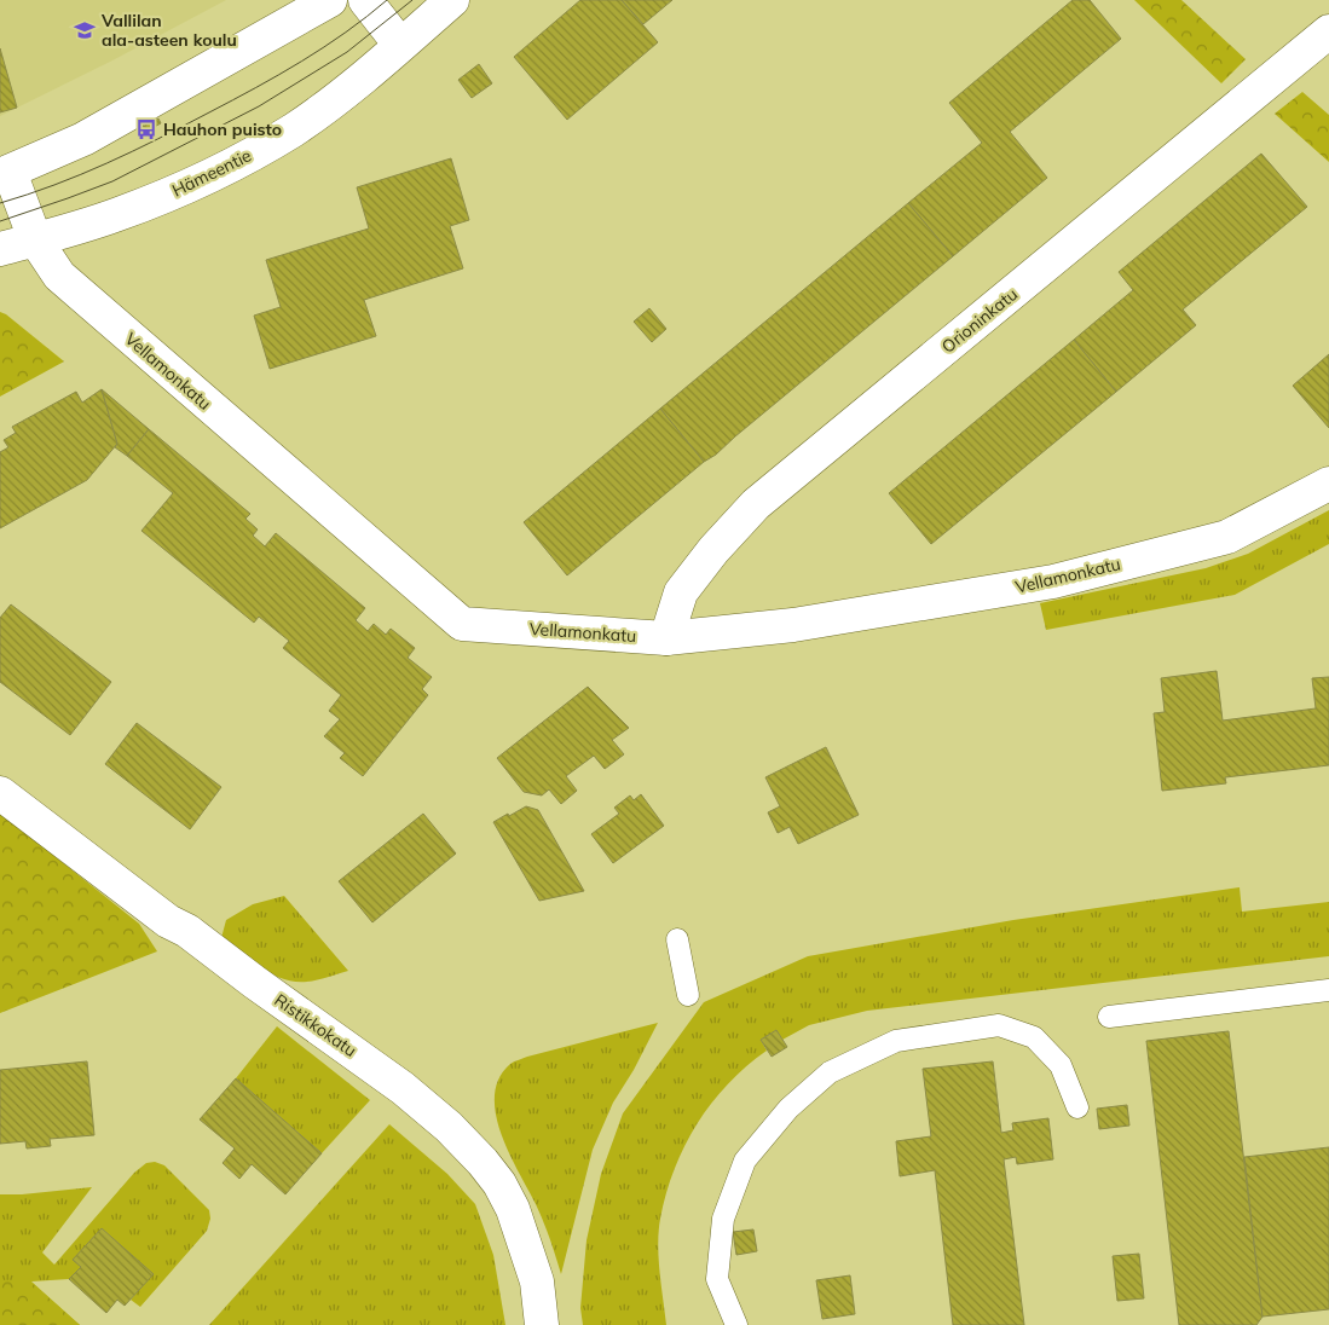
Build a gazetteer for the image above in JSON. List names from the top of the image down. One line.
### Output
{"streets":{"street":["Hämeentie","Orioninkatu","Vellamonkatu","Ristikkokatu"]},"crossings":[["Hämeentie","Vellamonkatu"],["Orioninkatu","Vellamonkatu"]],"places":{"school or university":["Vallilan ala-asteen koulu"],"bus stop":["Hauhon puisto"]}}
